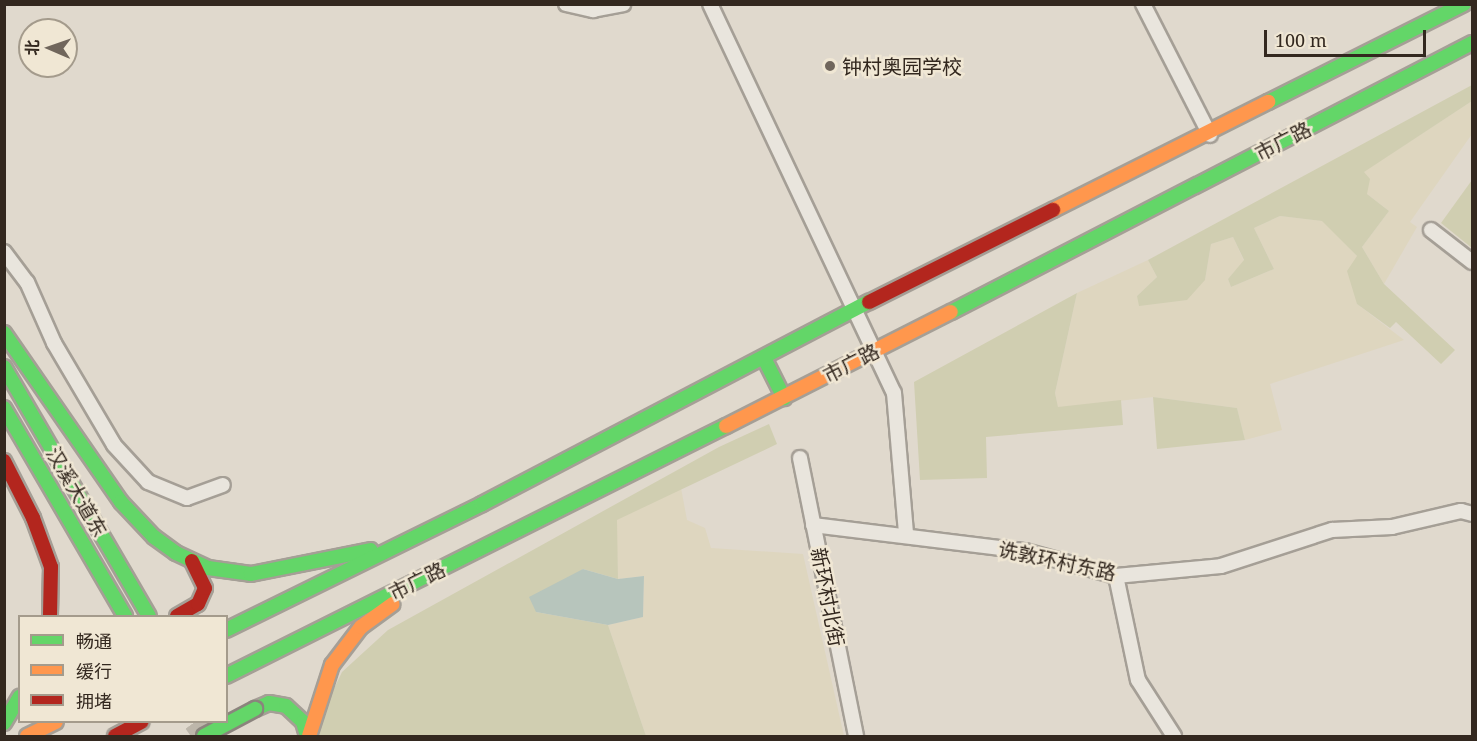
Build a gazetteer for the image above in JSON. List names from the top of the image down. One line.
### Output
{"streets":{"main road":["市广路","汉溪大道东"],"street":["诜敦环村东路","新环村北街"]},"crossings":[["诜敦环村东路","新环村北街"]],"places":["钟村奥园学校"],"legend":["畅通","缓行","拥堵"],"scale_bar":"100 m","north":"left"}
